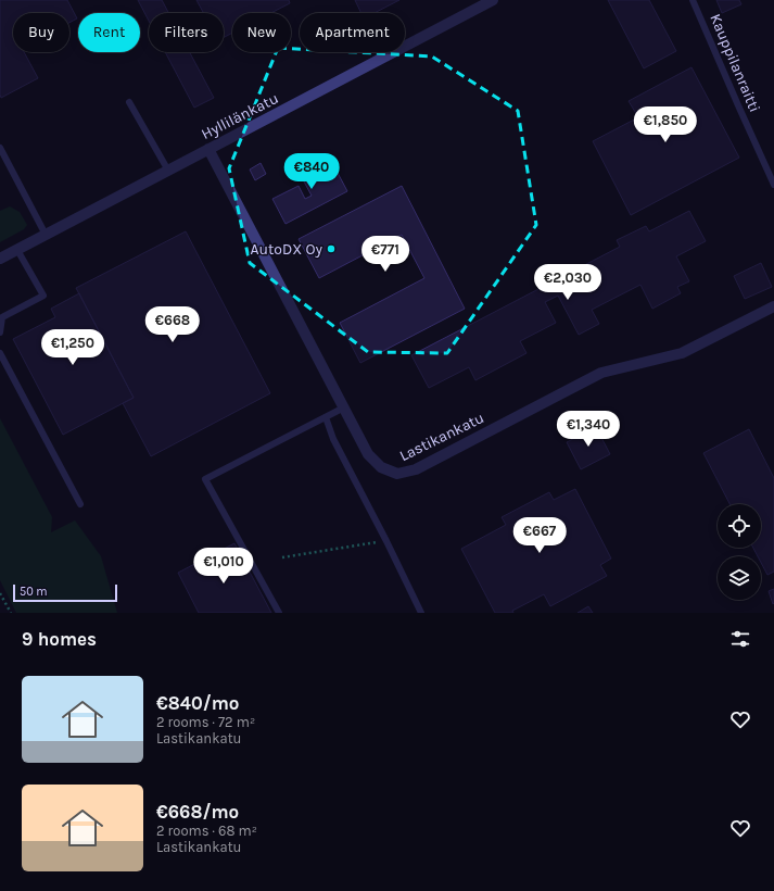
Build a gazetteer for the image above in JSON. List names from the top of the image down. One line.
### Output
{"streets":{"street":["Hyllilänkatu","Lastikankatu"],"lane":["Kauppilanraitti"]},"crossings":[["Hyllilänkatu","Lastikankatu"]],"places":["AutoDX Oy"],"scale_bar":"50 m","page":{"chip":["Buy","Rent","Filters","New","Apartment"],"price":["€1,850","€840","€771","€2,030","€668","€1,250","€1,340","€667","€1,010"],"scale":"50 m","heading":"9 homes","list":[{"name":"€840/mo","note":"2 rooms · 72 m² · Lastikankatu"},{"name":"€668/mo","note":"2 rooms · 68 m² · Lastikankatu"}]}}
